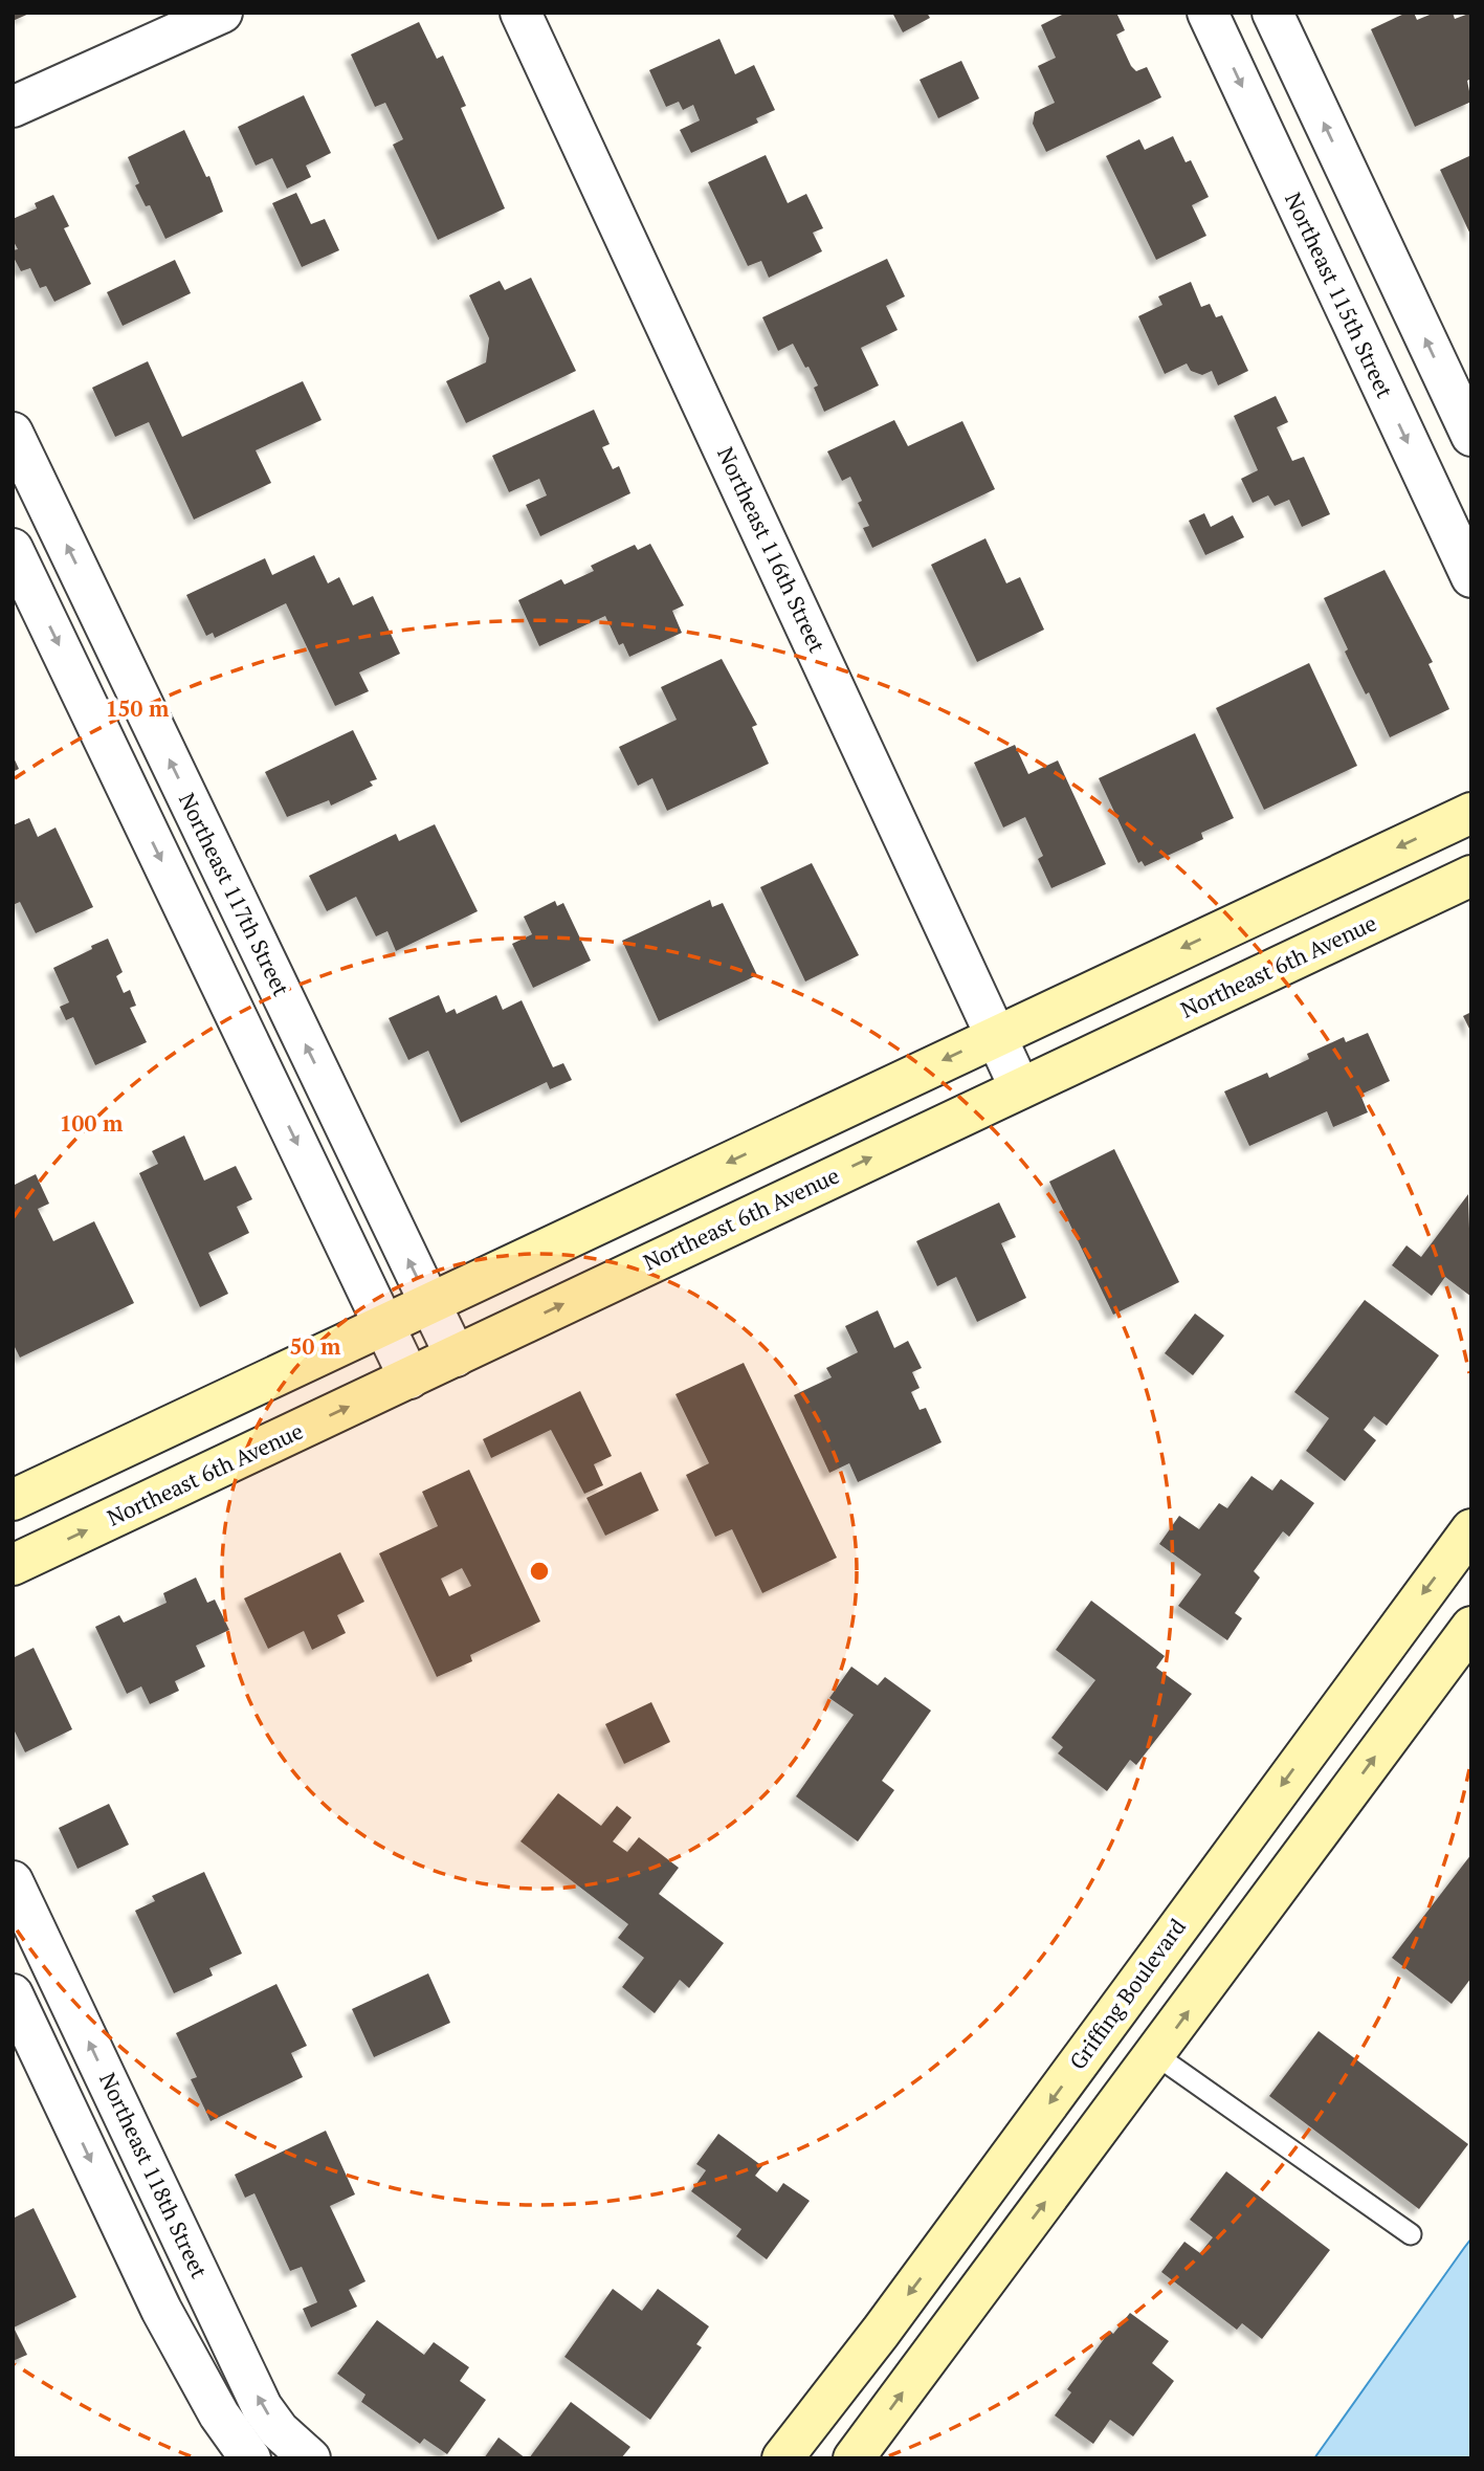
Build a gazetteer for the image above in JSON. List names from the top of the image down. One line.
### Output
{"streets":{"main road":["Northeast 6th Avenue","Griffing Boulevard"],"street":["Northeast 115th Street","Northeast 116th Street","Northeast 117th Street","Northeast 118th Street"]},"crossings":[["Northeast 116th Street","Northeast 6th Avenue"],["Northeast 117th Street","Northeast 6th Avenue"]],"rings":["150 m","100 m","50 m"]}
